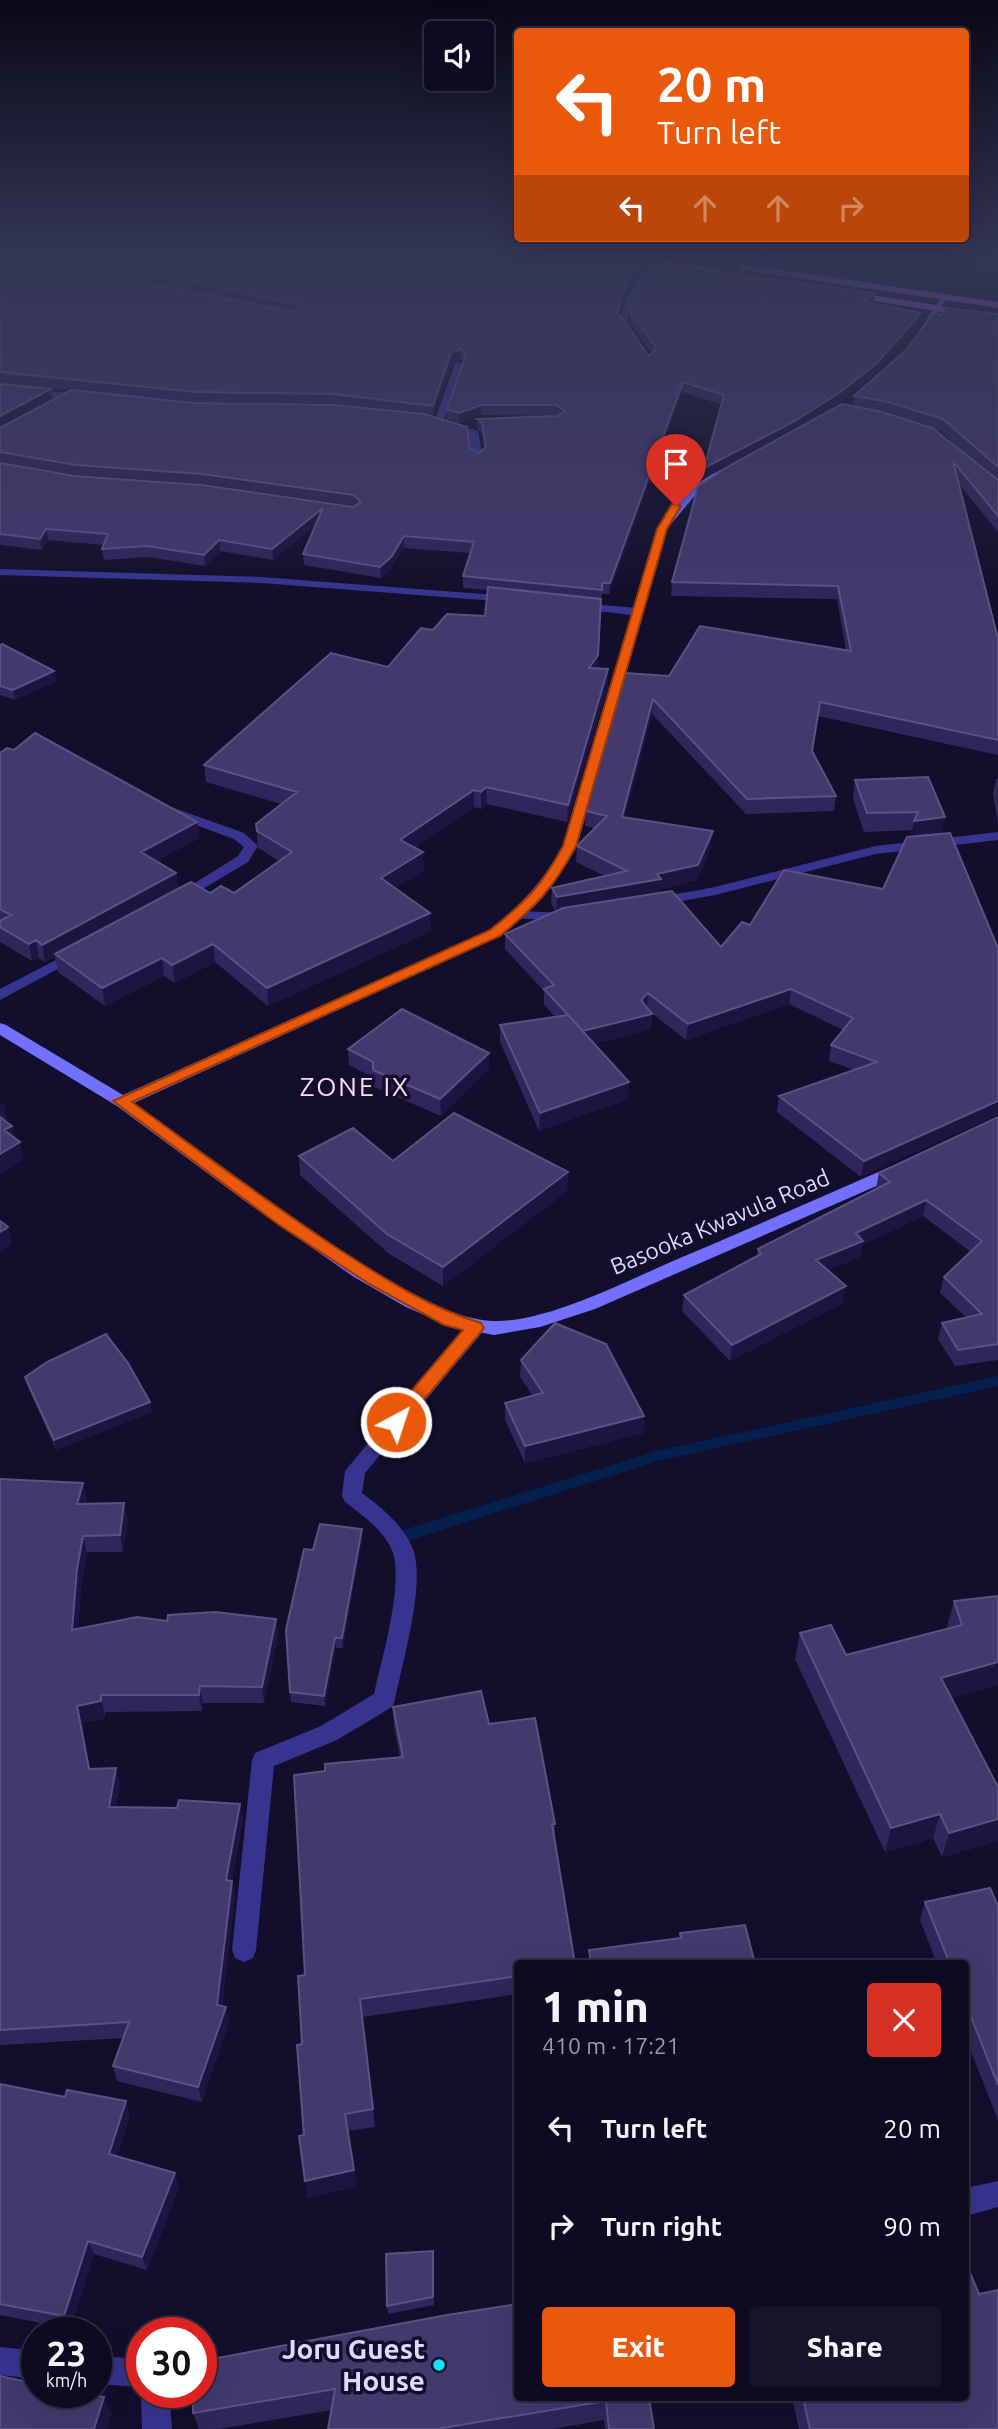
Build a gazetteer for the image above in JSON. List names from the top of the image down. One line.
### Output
{"streets":{"street":["Basooka Kwavula Road"]},"districts":["ZONE IX"],"places":["Joru Guest House"],"page":{"turn":["20 m","Turn left"],"heading":["1 min","410 m · 17:21"],"list":[{"name":"Turn left","value":"20 m"},{"name":"Turn right","value":"90 m"}],"buttons":["Exit","Share"],"speed":"23 km/h","limit":"30"}}
